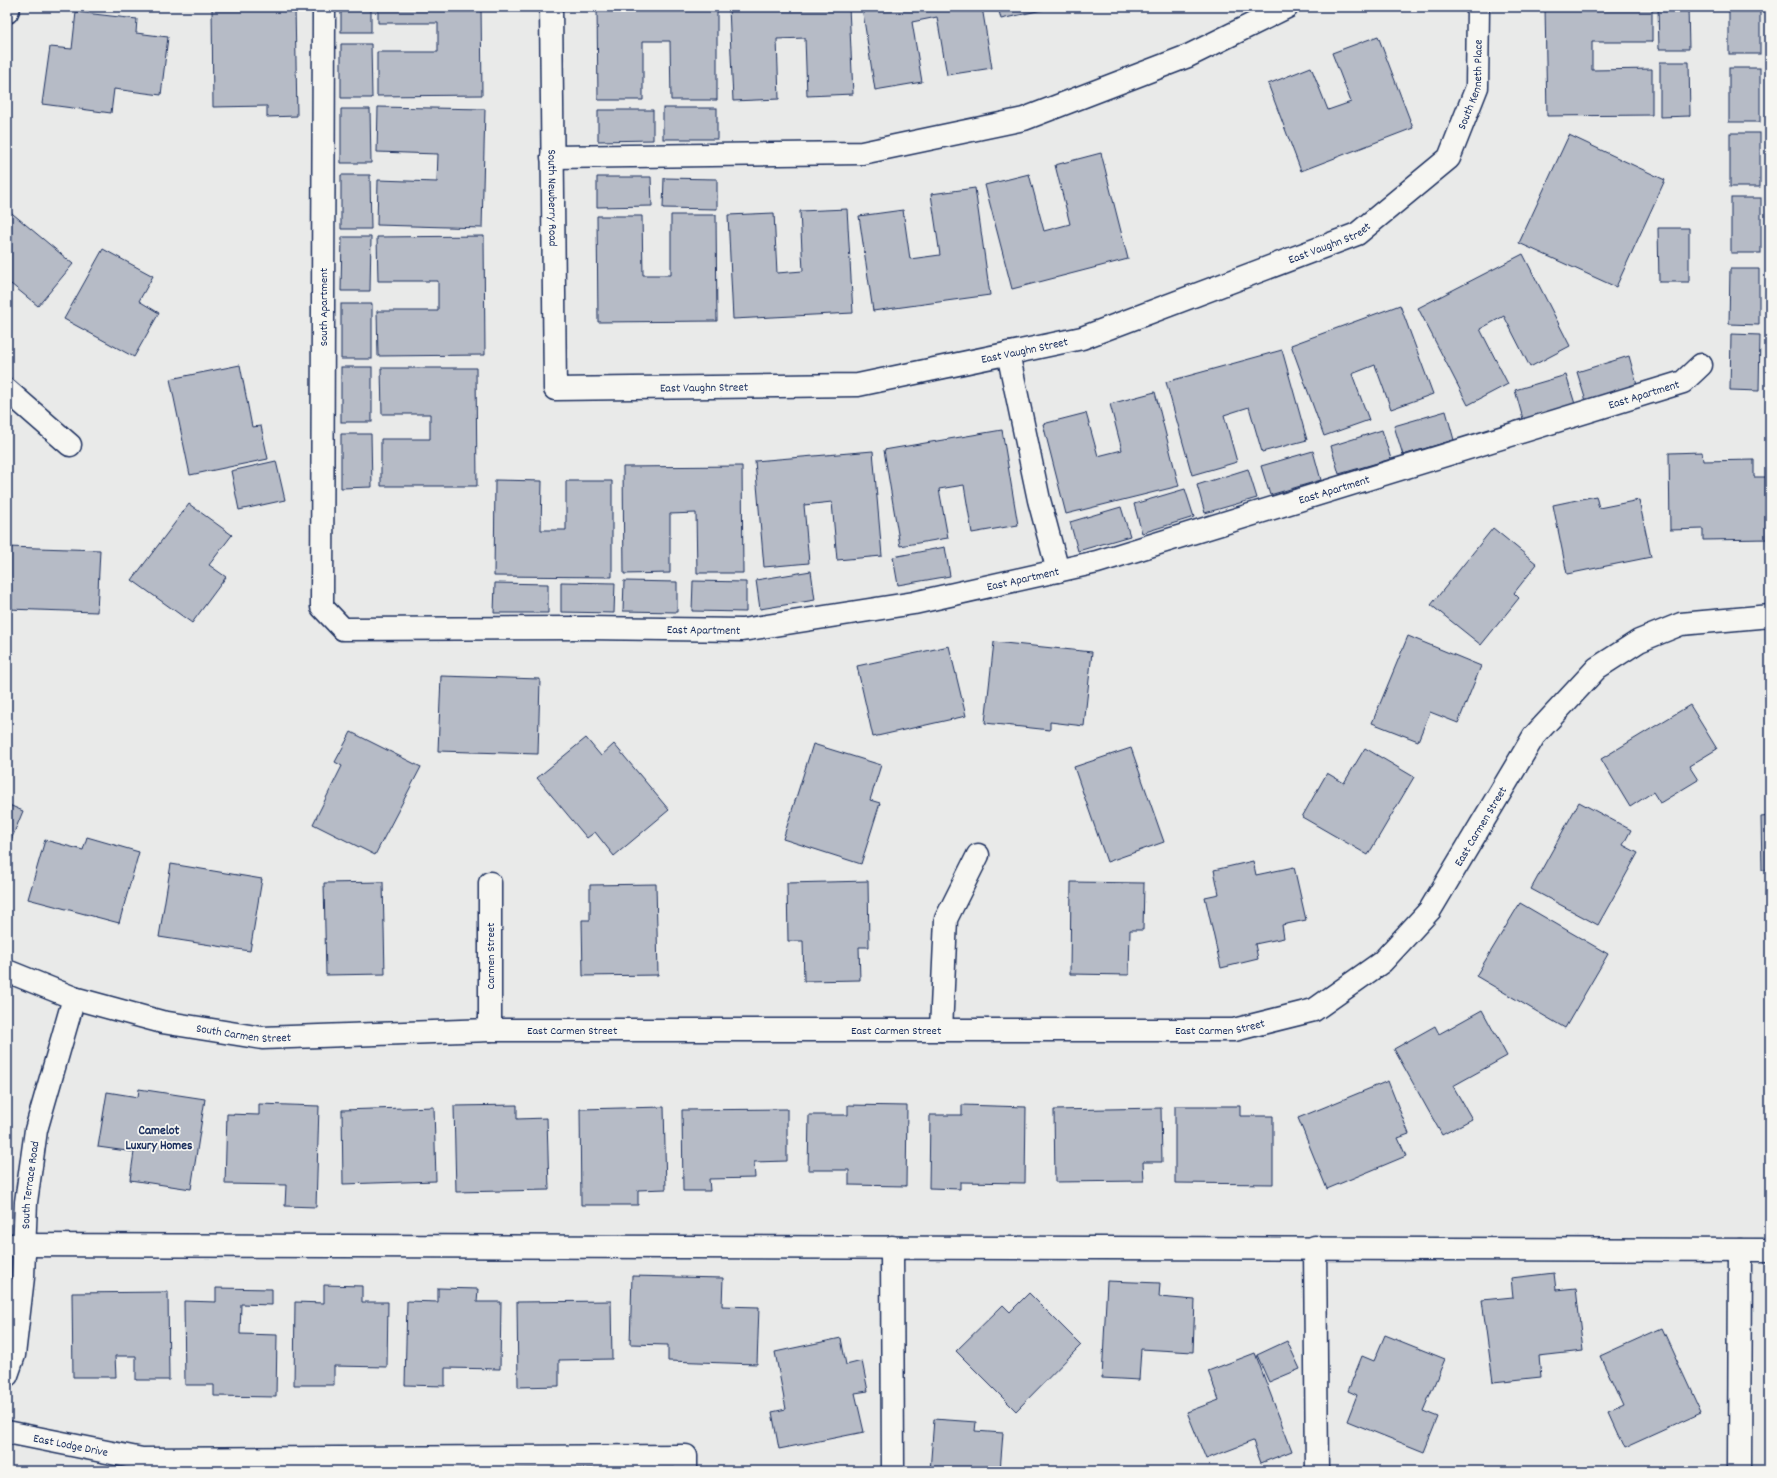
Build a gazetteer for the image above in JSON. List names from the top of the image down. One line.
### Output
{"streets":{"street":["South Kenneth Place","South Newberry Road","East Vaughn Street","South Apartment","East Apartment","East Carmen Street","Carmen Street","South Carmen Street","South Terrace Road","East Lodge Drive"]},"crossings":[["South Kenneth Place","East Vaughn Street"],["South Newberry Road","East Vaughn Street"],["South Apartment","East Apartment"],["East Carmen Street","Carmen Street"],["East Carmen Street","South Carmen Street"],["Carmen Street","South Carmen Street"],["South Carmen Street","South Terrace Road"]],"districts":["Camelot Luxury Homes"]}
